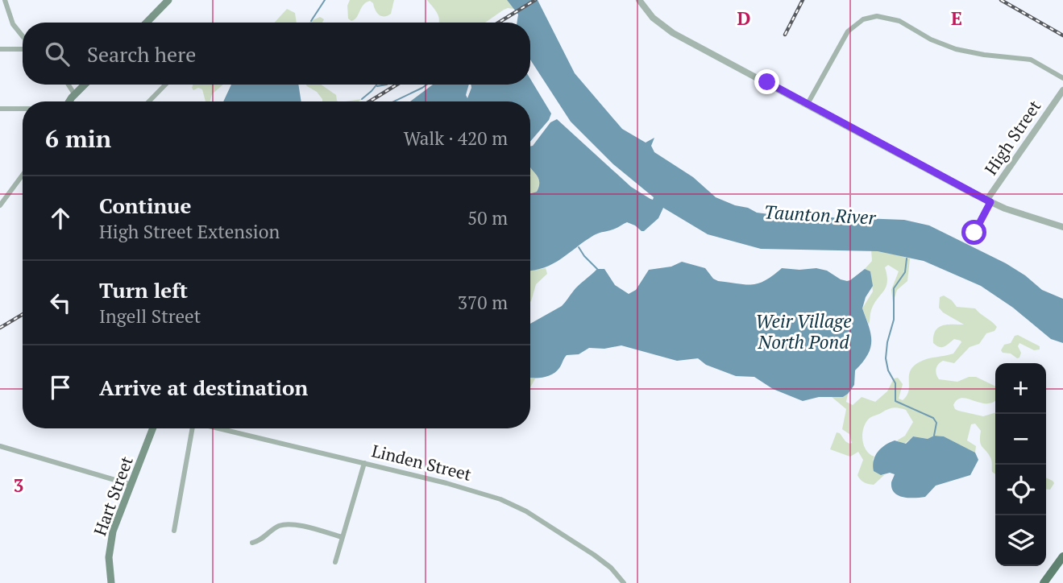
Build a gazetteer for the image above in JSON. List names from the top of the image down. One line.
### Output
{"streets":{"main road":["Hart Street"],"street":["High Street","Linden Street"]},"water":["Taunton River","Weir Village North Pond"],"page":{"search":"Search here","heading":["6 min","Walk · 420 m"],"list":[["Continue","High Street Extension","50 m"],["Turn left","Ingell Street","370 m"],"Arrive at destination"],"map_buttons":["+","−"]},"grid":{"columns":["D","E"],"rows":["3"]}}
